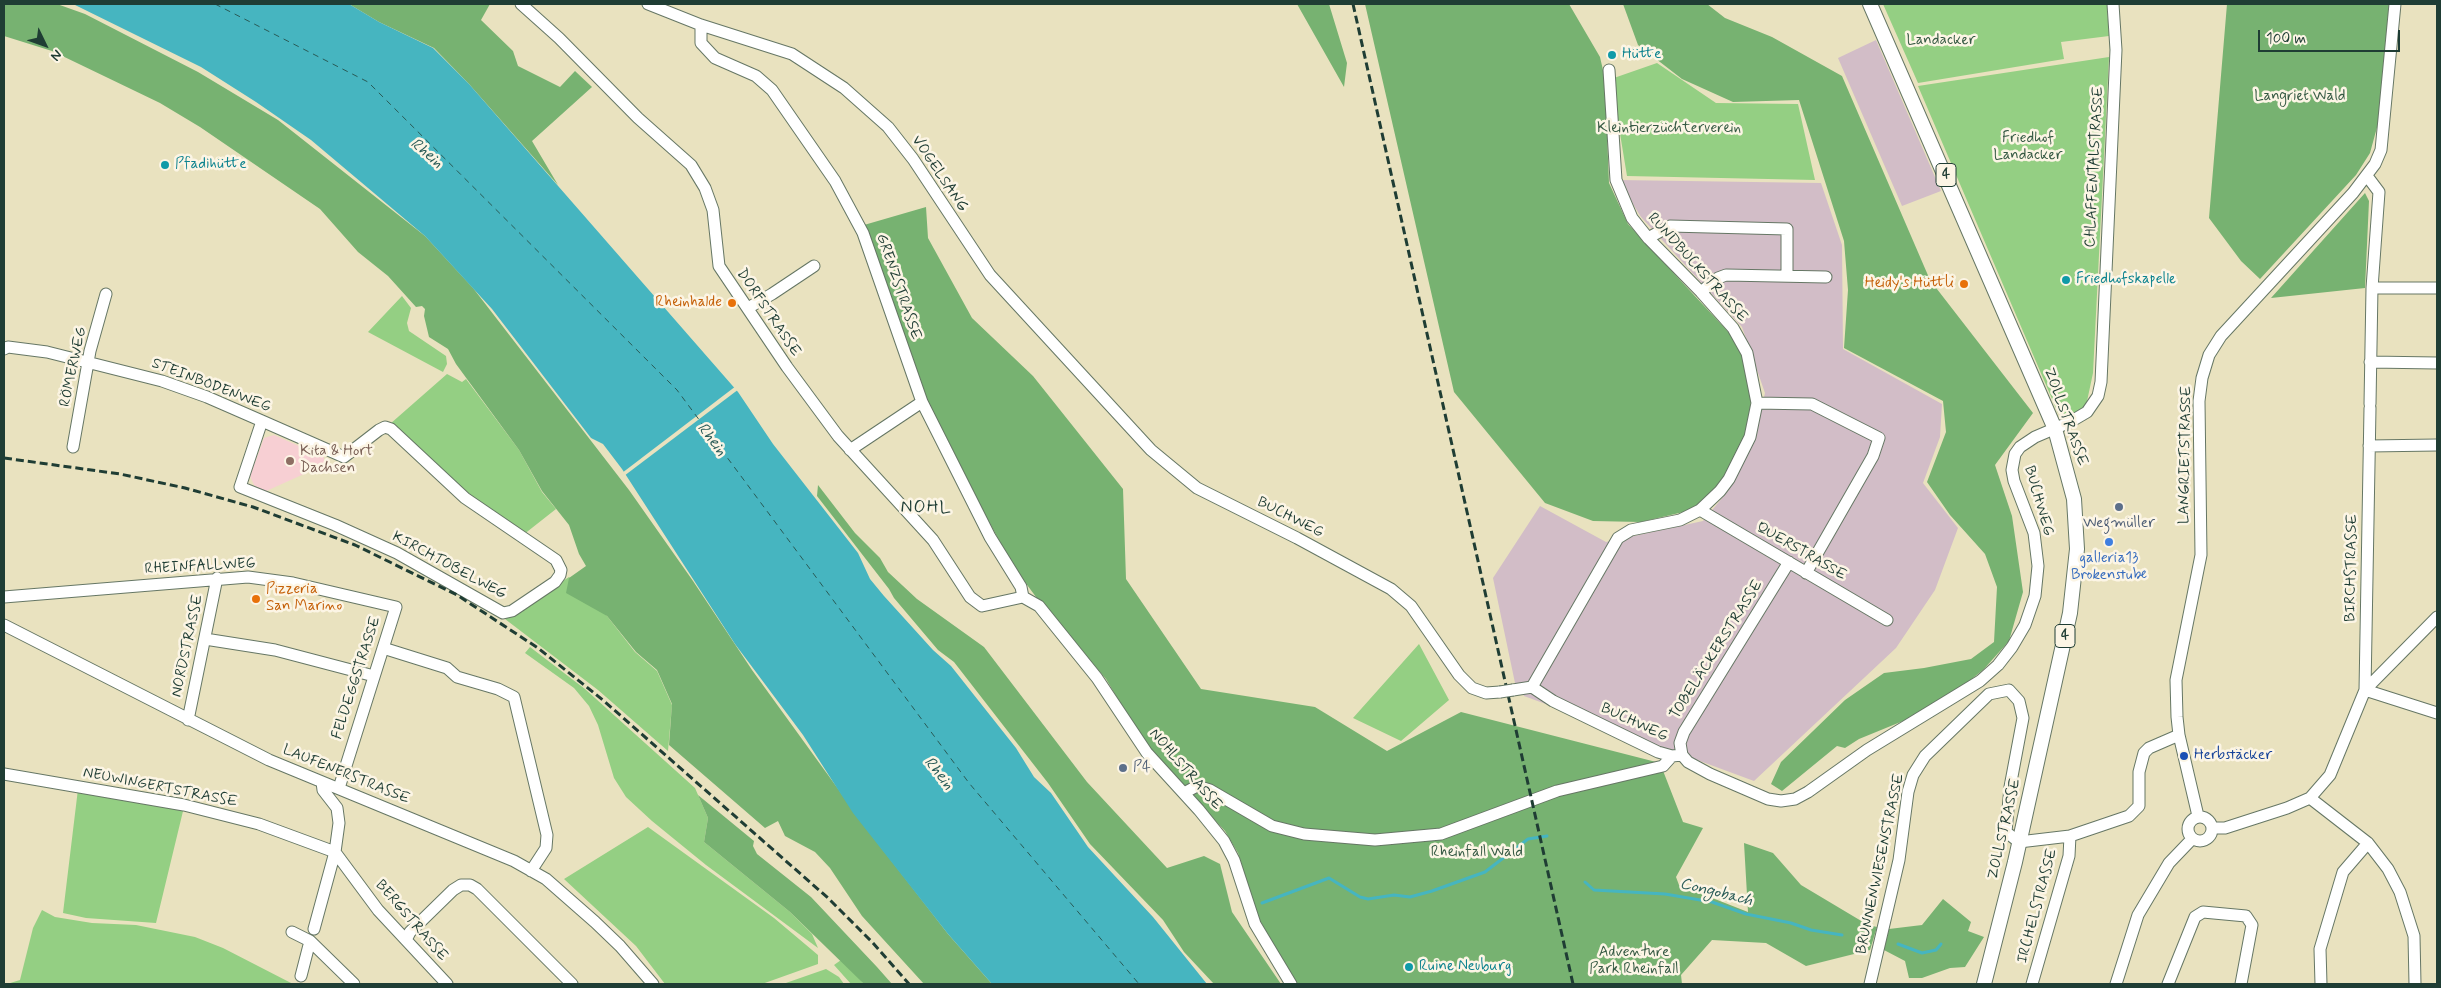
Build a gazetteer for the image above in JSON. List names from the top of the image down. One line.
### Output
{"streets":{"main road":["4","ZOLLSTRASSE"],"street":["CHLAFFENTALSTRASSE","VOGELSANG","RUNDBUCKSTRASSE","GRENZSTRASSE","DORFSTRASSE","RÖMERWEG","STEINBODENWEG","LANGRIETSTRASSE","BUCHWEG","QUERSTRASSE","KIRCHTOBELWEG","RHEINFALLWEG","BIRCHSTRASSE","NORDSTRASSE","TOBELÄCKERSTRASSE","FELDEGGSTRASSE","NOHLSTRASSE","LAUFENERSTRASSE","NEUWINGERTSTRASSE","BRUNNENWIESENSTRASSE","IRCHELSTRASSE","BERGSTRASSE"]},"crossings":[["CHLAFFENTALSTRASSE","ZOLLSTRASSE"],["CHLAFFENTALSTRASSE","BUCHWEG"],["VOGELSANG","GRENZSTRASSE"],["VOGELSANG","BUCHWEG"],["RUNDBUCKSTRASSE","BUCHWEG"],["RUNDBUCKSTRASSE","QUERSTRASSE"],["GRENZSTRASSE","DORFSTRASSE"],["GRENZSTRASSE","NOHLSTRASSE"],["DORFSTRASSE","NOHLSTRASSE"],["RÖMERWEG","STEINBODENWEG"],["STEINBODENWEG","KIRCHTOBELWEG"],["ZOLLSTRASSE","BUCHWEG"],["ZOLLSTRASSE","BRUNNENWIESENSTRASSE"],["LANGRIETSTRASSE","BIRCHSTRASSE"],["BUCHWEG","TOBELÄCKERSTRASSE"],["QUERSTRASSE","TOBELÄCKERSTRASSE"],["RHEINFALLWEG","NORDSTRASSE"],["RHEINFALLWEG","FELDEGGSTRASSE"],["NORDSTRASSE","LAUFENERSTRASSE"],["FELDEGGSTRASSE","LAUFENERSTRASSE"],["NEUWINGERTSTRASSE","BERGSTRASSE"]],"districts":["NOHL"],"water":["Rhein","Congobach"],"parks":["Landacker","Langriet Wald","Kleintierzüchterverein","Friedhof Landacker","Rheinfall Wald","Adventure Park Rheinfall"],"places":["Hütte","Pfadihütte","Friedhofskapelle","Heidy's Hüttli","Rheinhalde","Kita & Hort Dachsen","Wegmüller","galleria13 Brokenstube","Pizzeria San Marino","Herbstäcker","P4","Ruine Neuburg"],"scale_bar":"100 m","north":"bottom right"}
